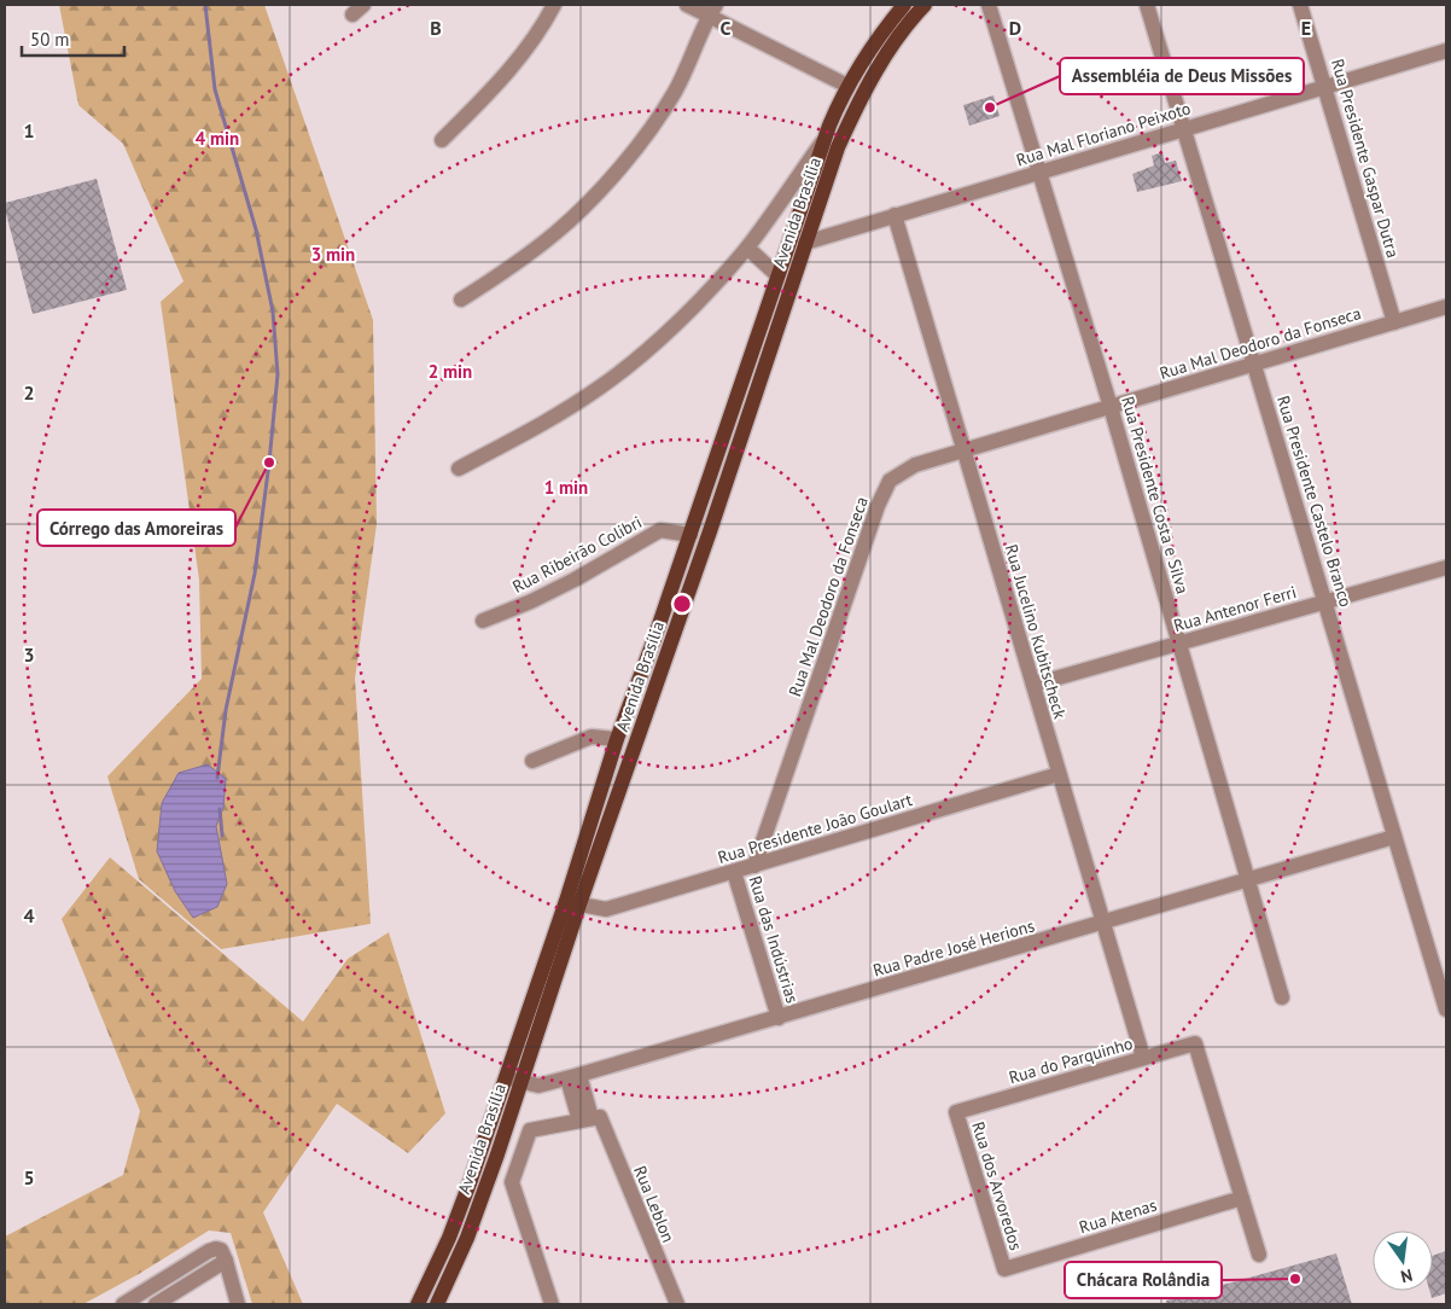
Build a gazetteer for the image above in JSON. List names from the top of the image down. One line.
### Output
{"streets":{"main road":["Avenida Brasília"],"street":["Rua Mal Floriano Peixoto","Rua Presidente Gaspar Dutra","Rua Mal Deodoro da Fonseca","Rua Presidente Costa e Silva","Rua Presidente Castelo Branco","Rua Ribeirão Colibri","Rua Antenor Ferri","Rua Jucelino Kubitscheck","Rua Presidente João Goulart","Rua das Indústrias","Rua Padre José Herions","Rua do Parquinho","Rua dos Arvoredos","Rua Leblon","Rua Atenas"]},"crossings":[["Rua Mal Floriano Peixoto","Rua Presidente Gaspar Dutra"],["Rua Mal Floriano Peixoto","Avenida Brasília"],["Rua Mal Floriano Peixoto","Rua Presidente Costa e Silva"],["Rua Mal Floriano Peixoto","Rua Presidente Castelo Branco"],["Rua Mal Floriano Peixoto","Rua Jucelino Kubitscheck"],["Rua Presidente Gaspar Dutra","Rua Mal Deodoro da Fonseca"],["Avenida Brasília","Rua Ribeirão Colibri"],["Avenida Brasília","Rua Presidente João Goulart"],["Avenida Brasília","Rua Padre José Herions"],["Rua Mal Deodoro da Fonseca","Rua Presidente Costa e Silva"],["Rua Mal Deodoro da Fonseca","Rua Presidente Castelo Branco"],["Rua Mal Deodoro da Fonseca","Rua Jucelino Kubitscheck"],["Rua Mal Deodoro da Fonseca","Rua Presidente João Goulart"],["Rua Presidente Costa e Silva","Rua Antenor Ferri"],["Rua Presidente Costa e Silva","Rua Padre José Herions"],["Rua Presidente Castelo Branco","Rua Antenor Ferri"],["Rua Presidente Castelo Branco","Rua Padre José Herions"],["Rua Antenor Ferri","Rua Jucelino Kubitscheck"],["Rua Jucelino Kubitscheck","Rua Presidente João Goulart"],["Rua Jucelino Kubitscheck","Rua Padre José Herions"],["Rua Jucelino Kubitscheck","Rua do Parquinho"],["Rua Presidente João Goulart","Rua das Indústrias"],["Rua das Indústrias","Rua Padre José Herions"],["Rua Padre José Herions","Rua Leblon"],["Rua do Parquinho","Rua dos Arvoredos"],["Rua do Parquinho","Rua Atenas"],["Rua dos Arvoredos","Rua Atenas"]],"places":["Assembléia de Deus Missões","Córrego das Amoreiras","Chácara Rolândia"],"scale_bar":"50 m","north":"bottom","grid":{"columns":["B","C","D","E"],"rows":["1","2","3","4","5"]},"rings":["4 min","3 min","2 min","1 min"]}
